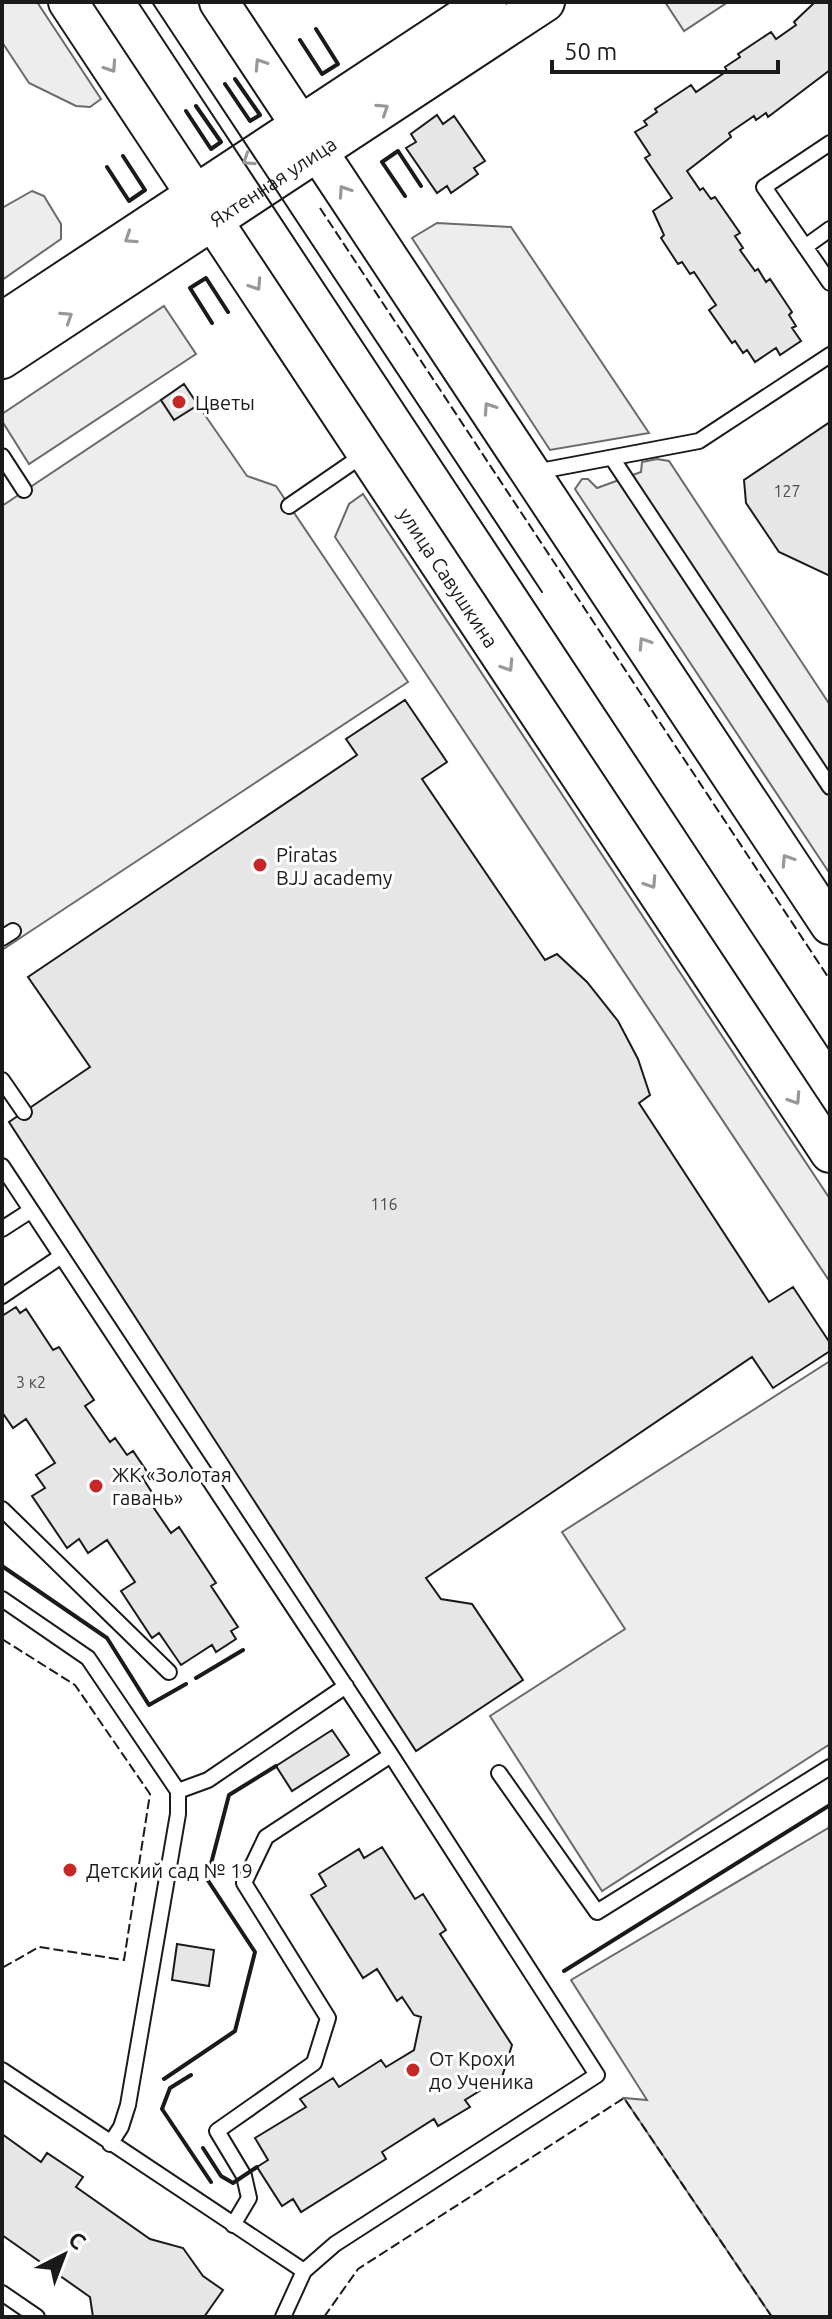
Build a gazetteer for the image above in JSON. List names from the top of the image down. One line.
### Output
{"streets":{"main road":["Яхтенная улица","улица Савушкина"]},"crossings":[["Яхтенная улица","улица Савушкина"]],"places":["Цветы","Piratas BJJ academy","ЖК «Золотая гавань»","Детский сад № 19","От Крохи до Ученика"],"house_numbers":["127","116","3 к2"],"scale_bar":"50 m","north":"top right"}
